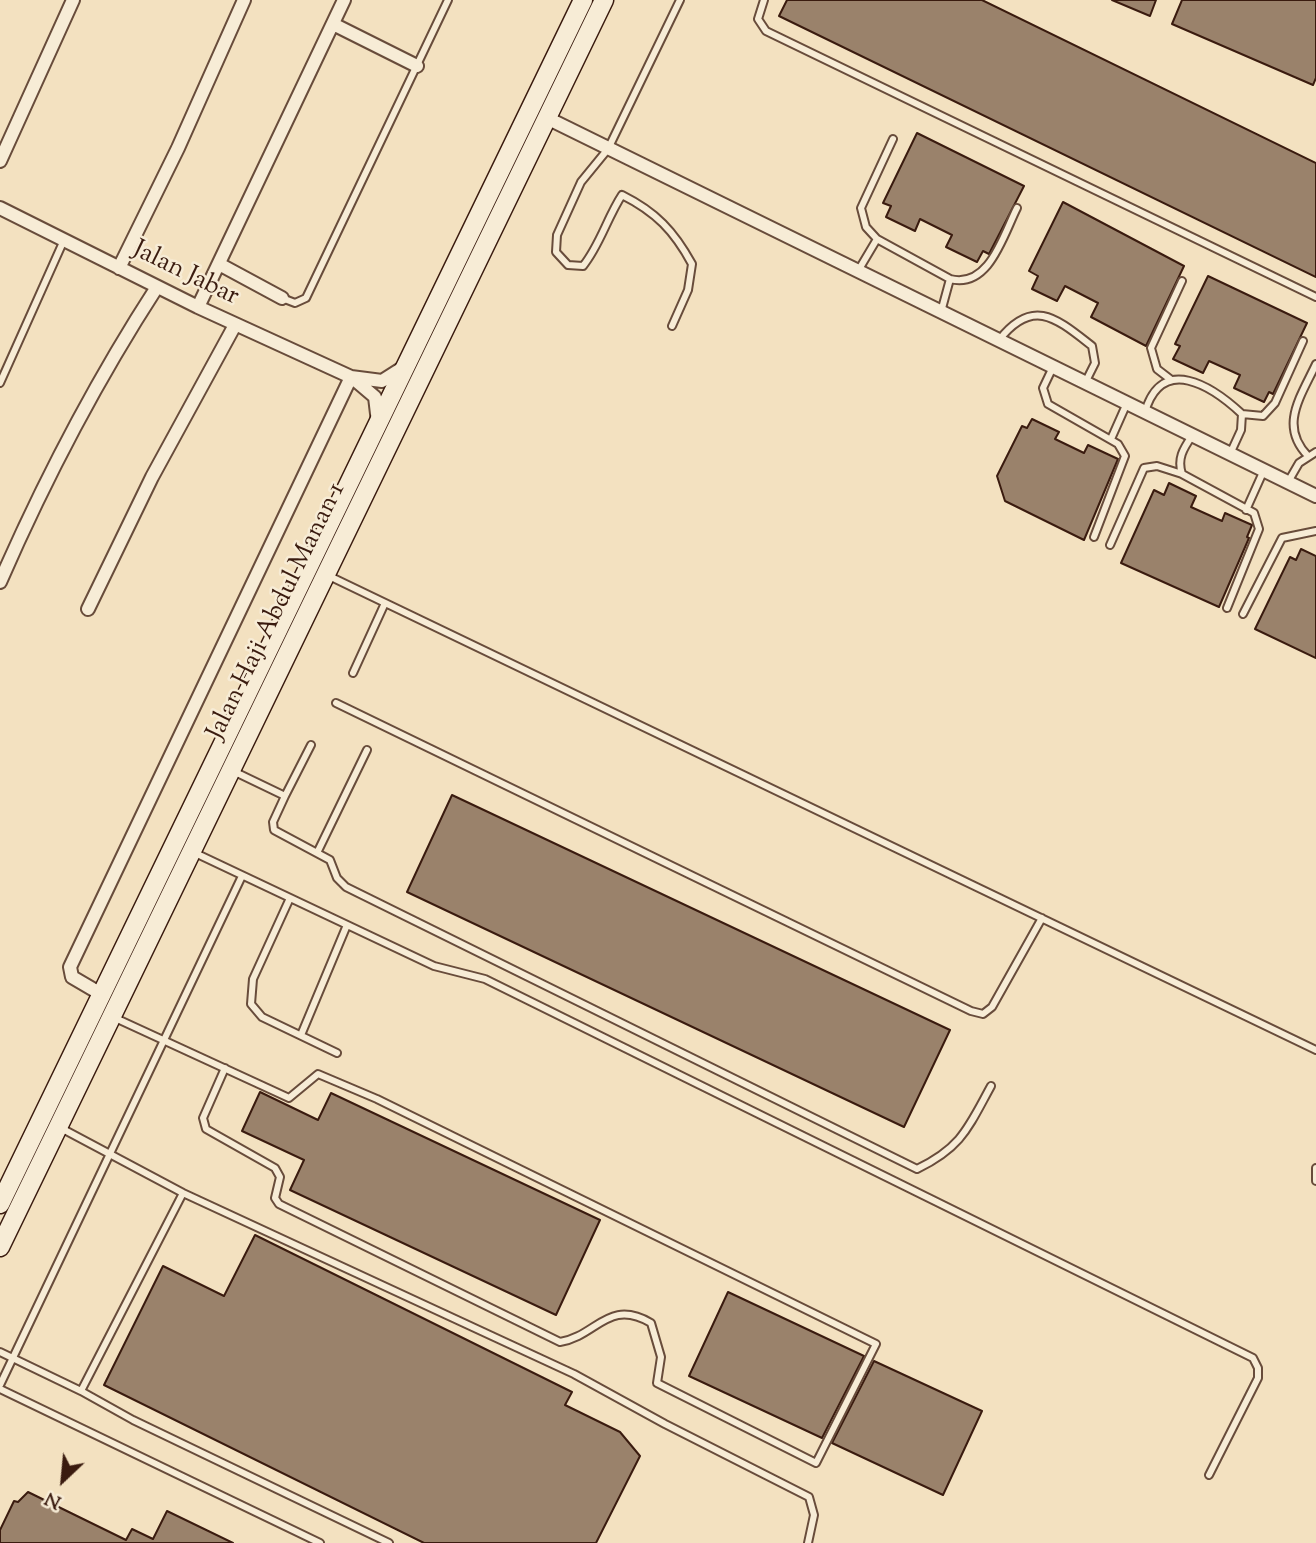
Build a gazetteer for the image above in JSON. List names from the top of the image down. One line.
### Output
{"streets":{"street":["Jalan Jabar","Jalan Haji Abdul Manan 1"]},"north":"bottom left"}
